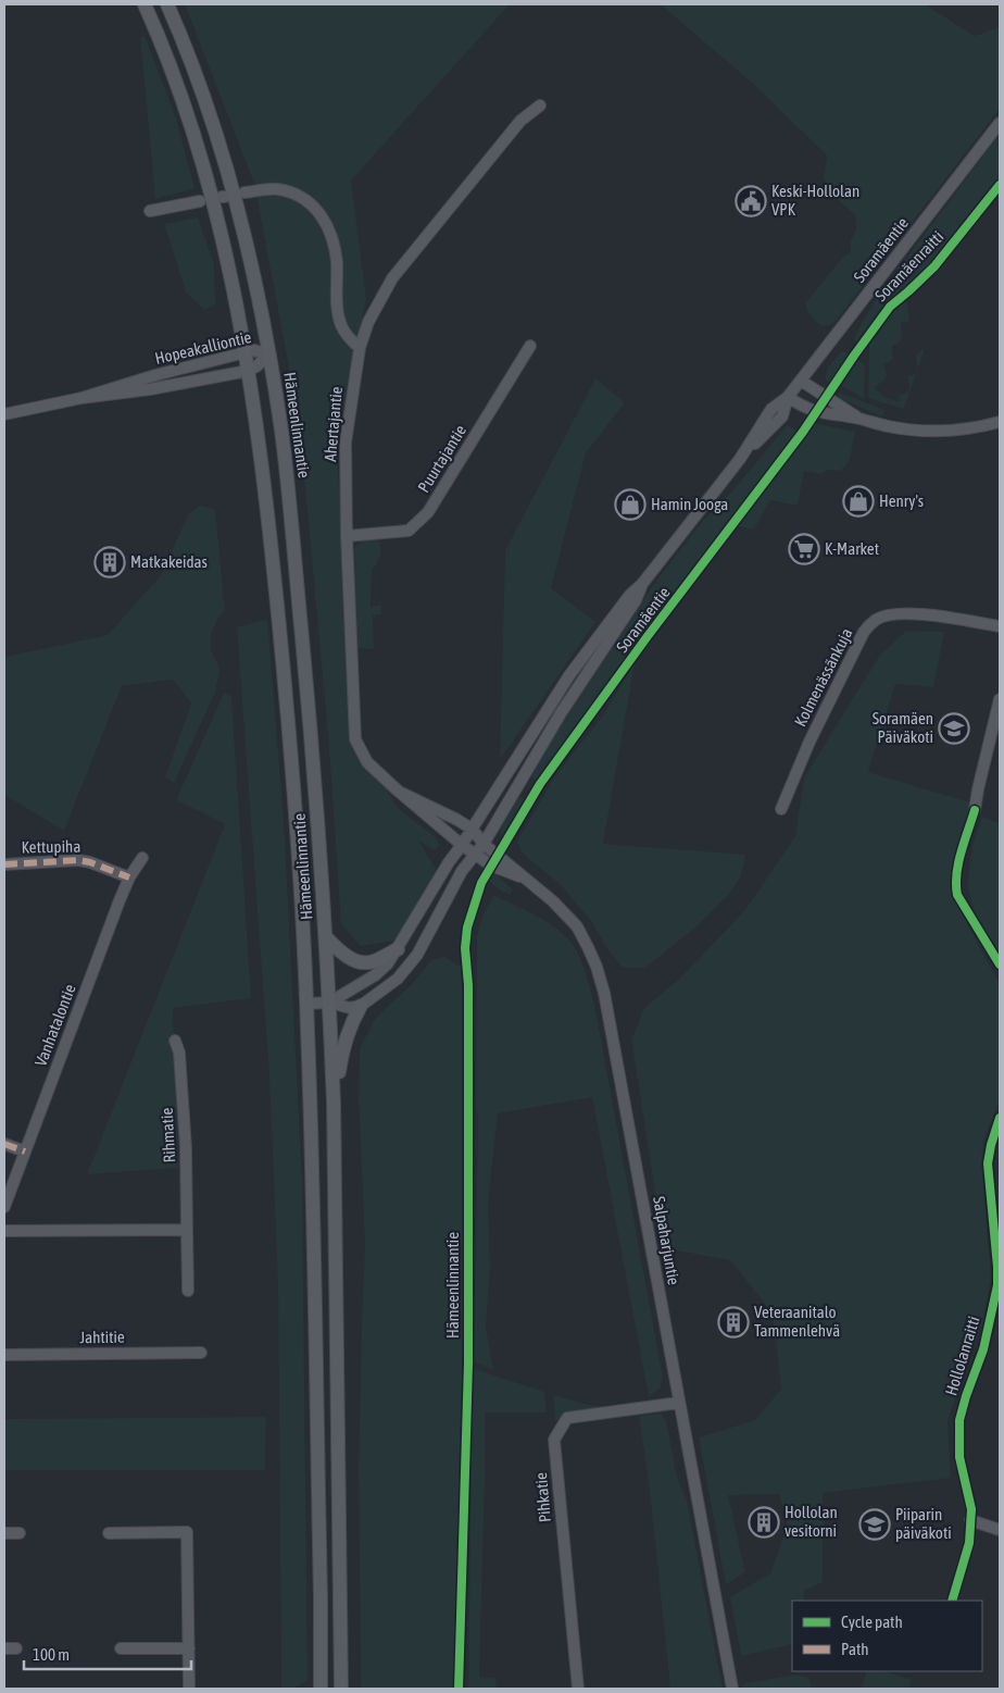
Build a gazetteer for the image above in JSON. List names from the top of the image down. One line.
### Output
{"streets":{"main road":["Hämeenlinnantie"],"street":["Soramäentie","Hopeakalliontie","Ahertajantie","Puurtajantie","Kolmenässänkuja","Kettupiha","Vanhatalontie","Rihmatie","Salpaharjuntie","Jahtitie","Pihkatie"],"cycle path":["Soramäenraitti","Hollolanraitti"]},"crossings":[["Soramäentie","Ahertajantie"],["Soramäentie","Hämeenlinnantie"],["Soramäentie","Salpaharjuntie"],["Hopeakalliontie","Hämeenlinnantie"],["Ahertajantie","Puurtajantie"],["Ahertajantie","Salpaharjuntie"],["Kettupiha","Vanhatalontie"],["Salpaharjuntie","Pihkatie"]],"places":{"public building":["Keski-Hollolan VPK"],"shop":["Henry's","Hamin Jooga"],"supermarket":["K-Market"],"building":["Matkakeidas","Veteraanitalo Tammenlehvä","Hollolan vesitorni"],"school or university":["Soramäen Päiväkoti","Piiparin päiväkoti"]},"legend":["Cycle path","Path"],"scale_bar":"100 m"}
